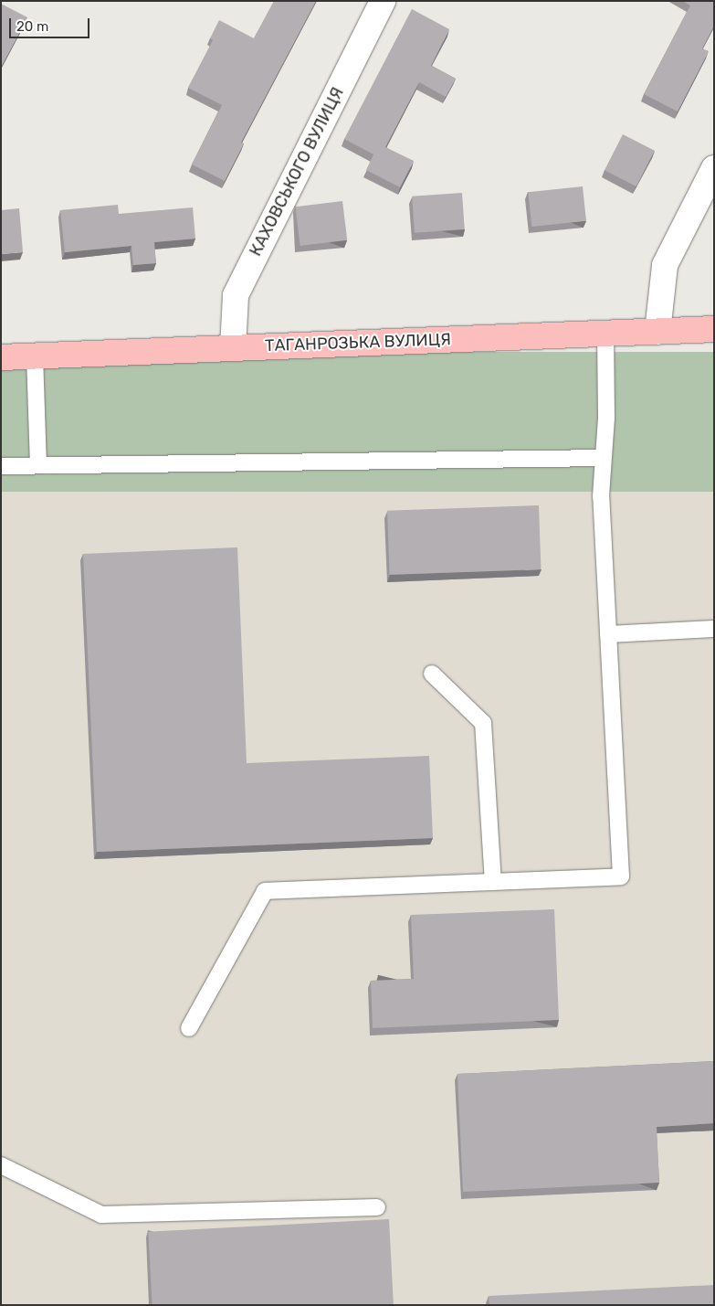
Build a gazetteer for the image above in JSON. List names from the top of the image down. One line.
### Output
{"streets":{"highway":["ТАГАНРОЗЬКА ВУЛИЦЯ"],"street":["КАХОВСЬКОГО ВУЛИЦЯ"]},"crossings":[["КАХОВСЬКОГО ВУЛИЦЯ","ТАГАНРОЗЬКА ВУЛИЦЯ"]],"scale_bar":"20 m"}
